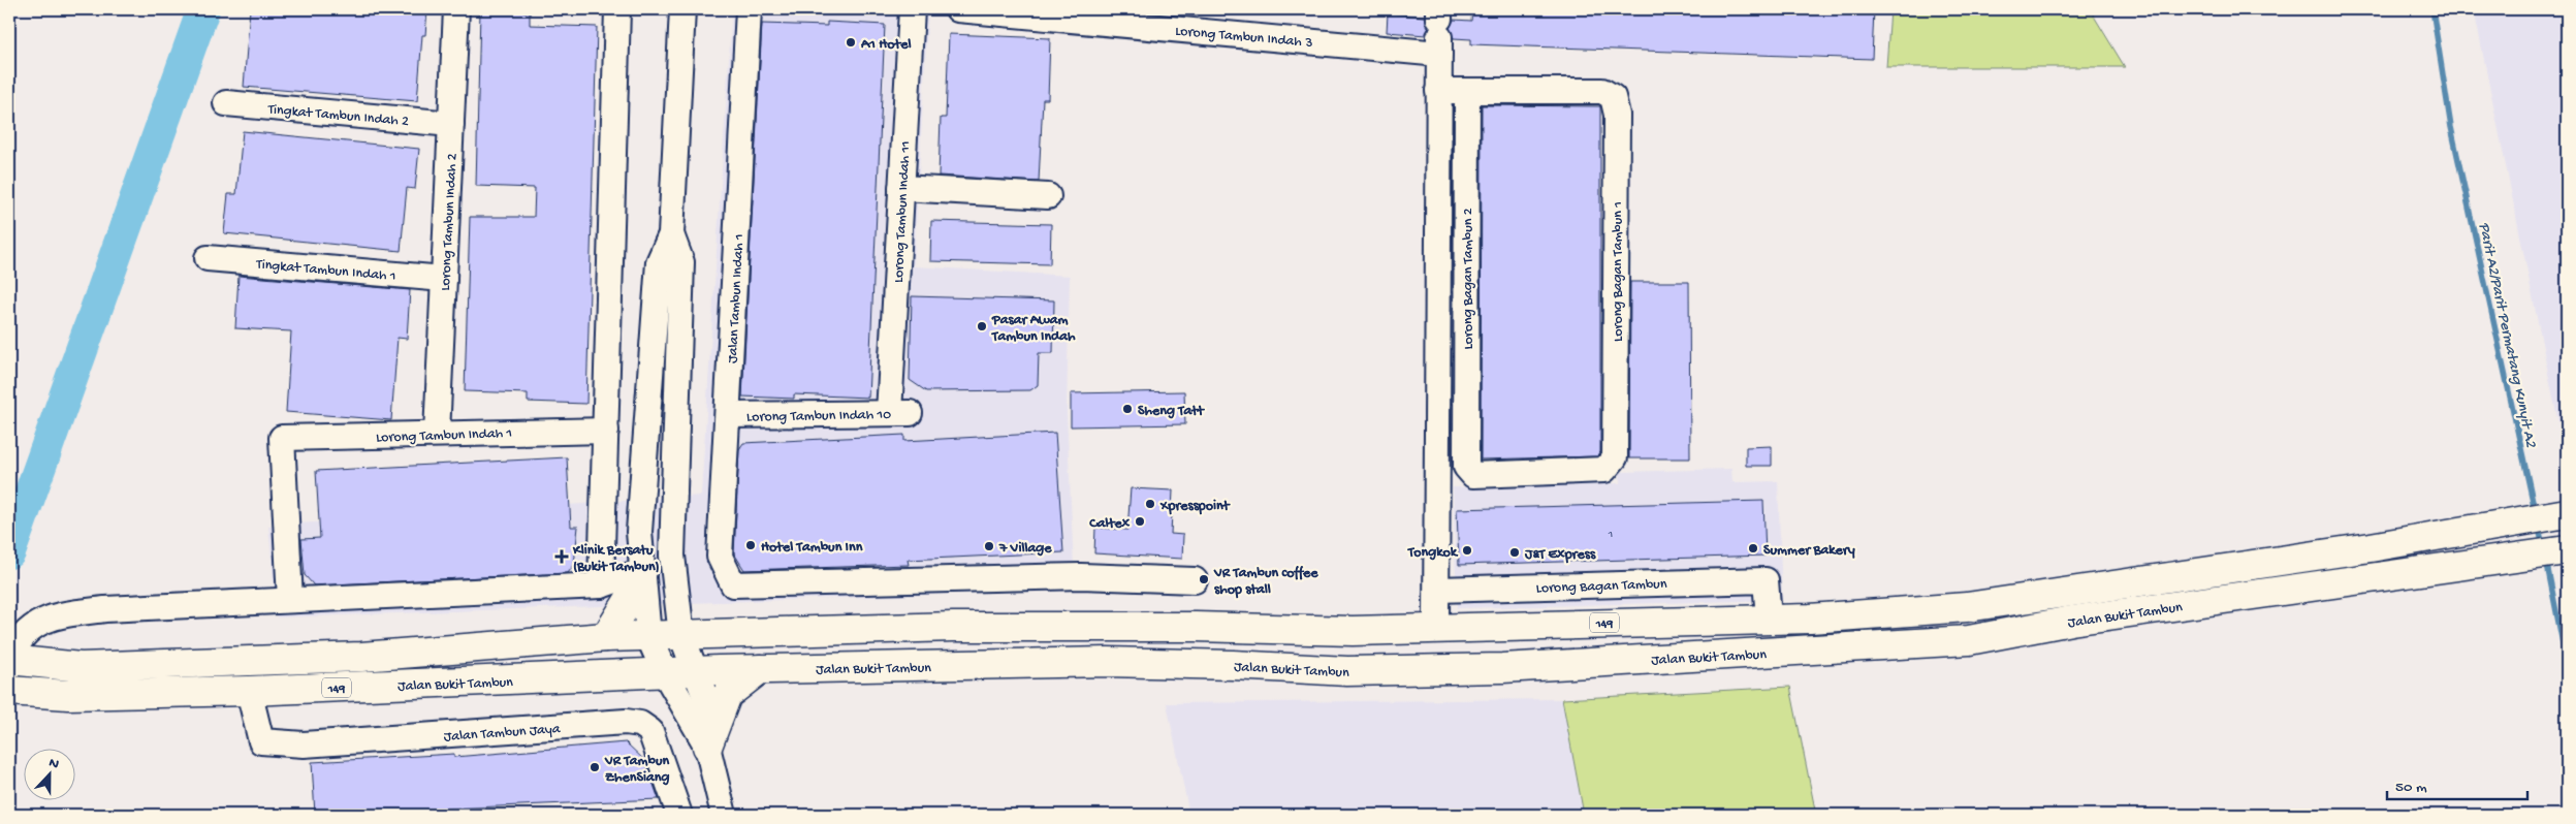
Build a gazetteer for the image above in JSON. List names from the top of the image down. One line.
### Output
{"streets":{"main road":["Jalan Bukit Tambun","149"],"street":["Lorong Tambun Indah 3","Tingkat Tambun Indah 2","Lorong Tambun Indah 11","Lorong Tambun Indah 2","Tingkat Tambun Indah 1","Lorong Bagan Tambun 1","Lorong Bagan Tambun 2","Jalan Tambun Indah 1","Lorong Tambun Indah 10","Lorong Tambun Indah 1","Lorong Bagan Tambun","Jalan Tambun Jaya"]},"crossings":[["Tingkat Tambun Indah 2","Lorong Tambun Indah 2"],["Lorong Tambun Indah 11","Lorong Tambun Indah 10"],["Lorong Tambun Indah 2","Tingkat Tambun Indah 1"],["Lorong Tambun Indah 2","Lorong Tambun Indah 1"],["Lorong Bagan Tambun 1","Lorong Bagan Tambun 2"],["Jalan Tambun Indah 1","Lorong Tambun Indah 10"],["Lorong Tambun Indah 1","Jalan Bukit Tambun"],["Lorong Bagan Tambun","Jalan Bukit Tambun"],["Jalan Bukit Tambun","Jalan Tambun Jaya"]],"water":["Parit A2/Parit Permatang Kunyit A2"],"places":{"other":["A1 Hotel","Pasar Awam Tambun Indah","Sheng Tatt","Xpresspoint","Caltex","Hotel Tambun Inn","7 Village","Summer Bakery","Tongkok","J&T Express","VR Tambun coffee shop stall","VR Tambun ZhenSiang"],"health":["Klinik Bersatu (Bukit Tambun)"]},"house_numbers":["1"],"scale_bar":"50 m","north":"top"}
